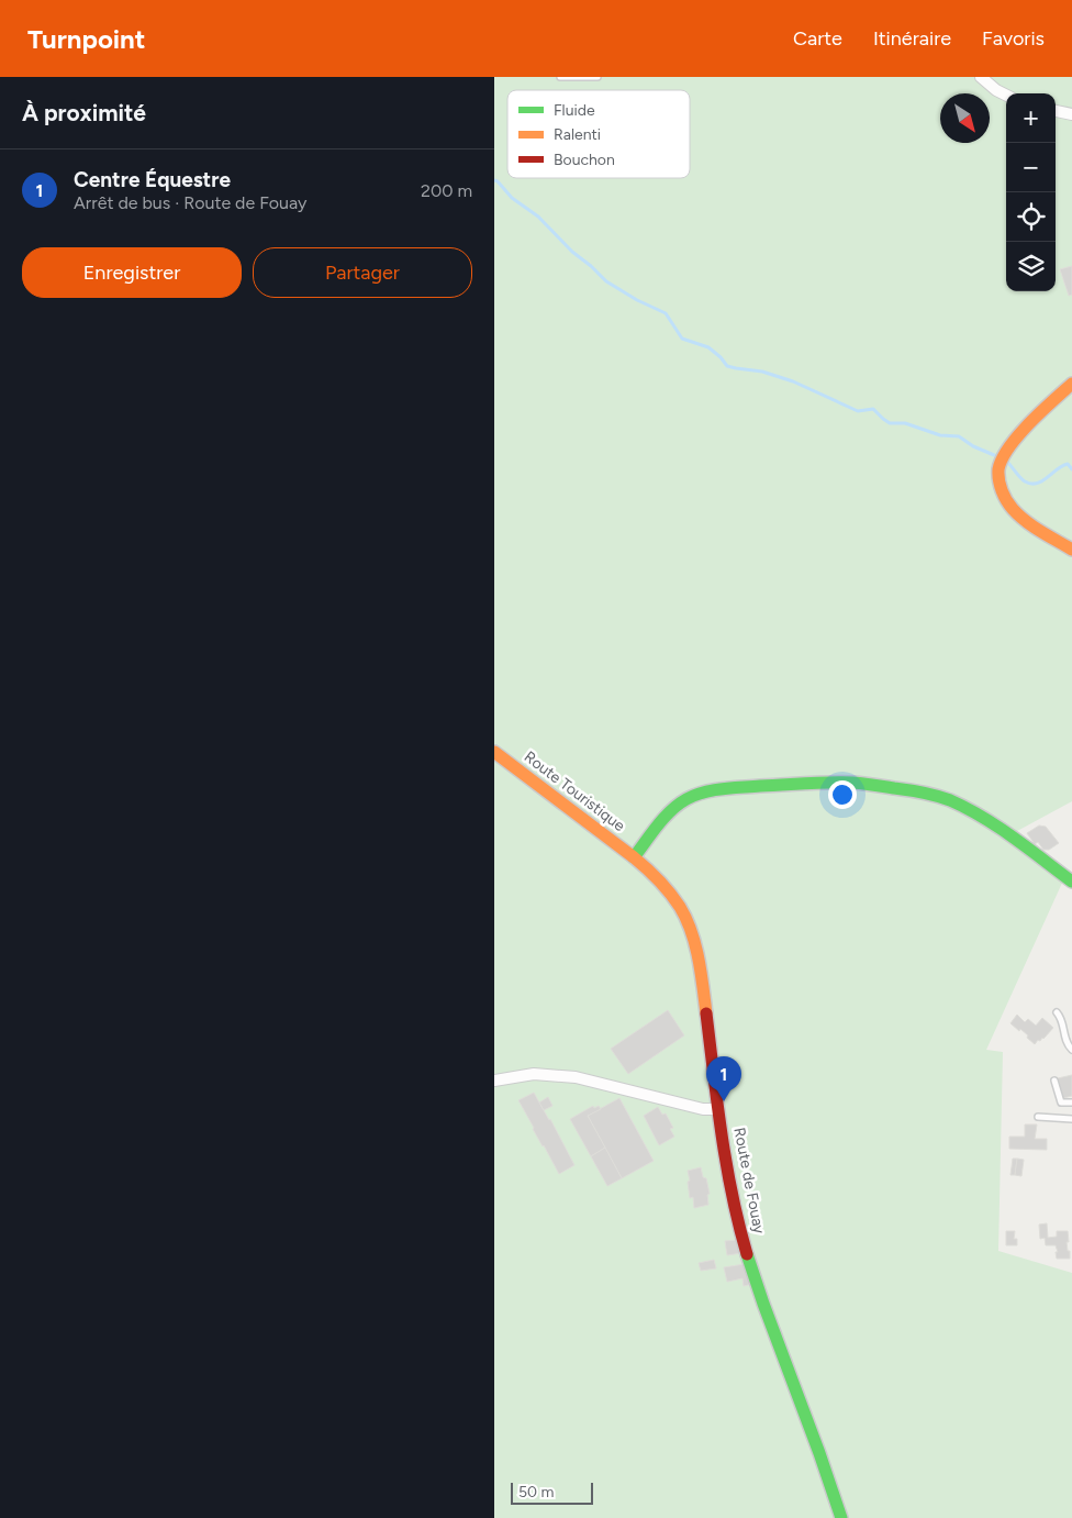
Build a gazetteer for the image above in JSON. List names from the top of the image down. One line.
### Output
{"streets":{"street":["Route Touristique","Route de Fouay"]},"crossings":[["Route Touristique","Route de Fouay"]],"legend":["Fluide","Ralenti","Bouchon"],"scale_bar":"50 m","north":"bottom right","page":{"header":"Turnpoint","nav":["Carte","Itinéraire","Favoris"],"heading":"À proximité","map_buttons":["+","−"],"list":[{"mark":"1","name":"Centre Équestre","note":"Arrêt de bus · Route de Fouay","value":"200 m"}],"buttons":["Enregistrer","Partager"],"pins":"1","scale":"50 m"}}
